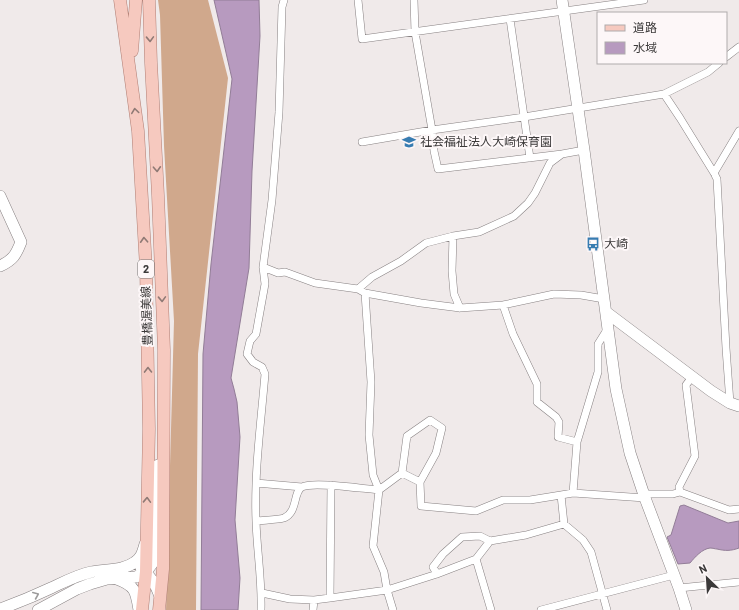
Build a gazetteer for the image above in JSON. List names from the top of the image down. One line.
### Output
{"streets":{"main road":["2","豊橋渥美線"]},"places":{"school or university":["社会福祉法人大崎保育園"],"bus stop":["大崎"]},"legend":["道路","水域"],"north":"top left"}
